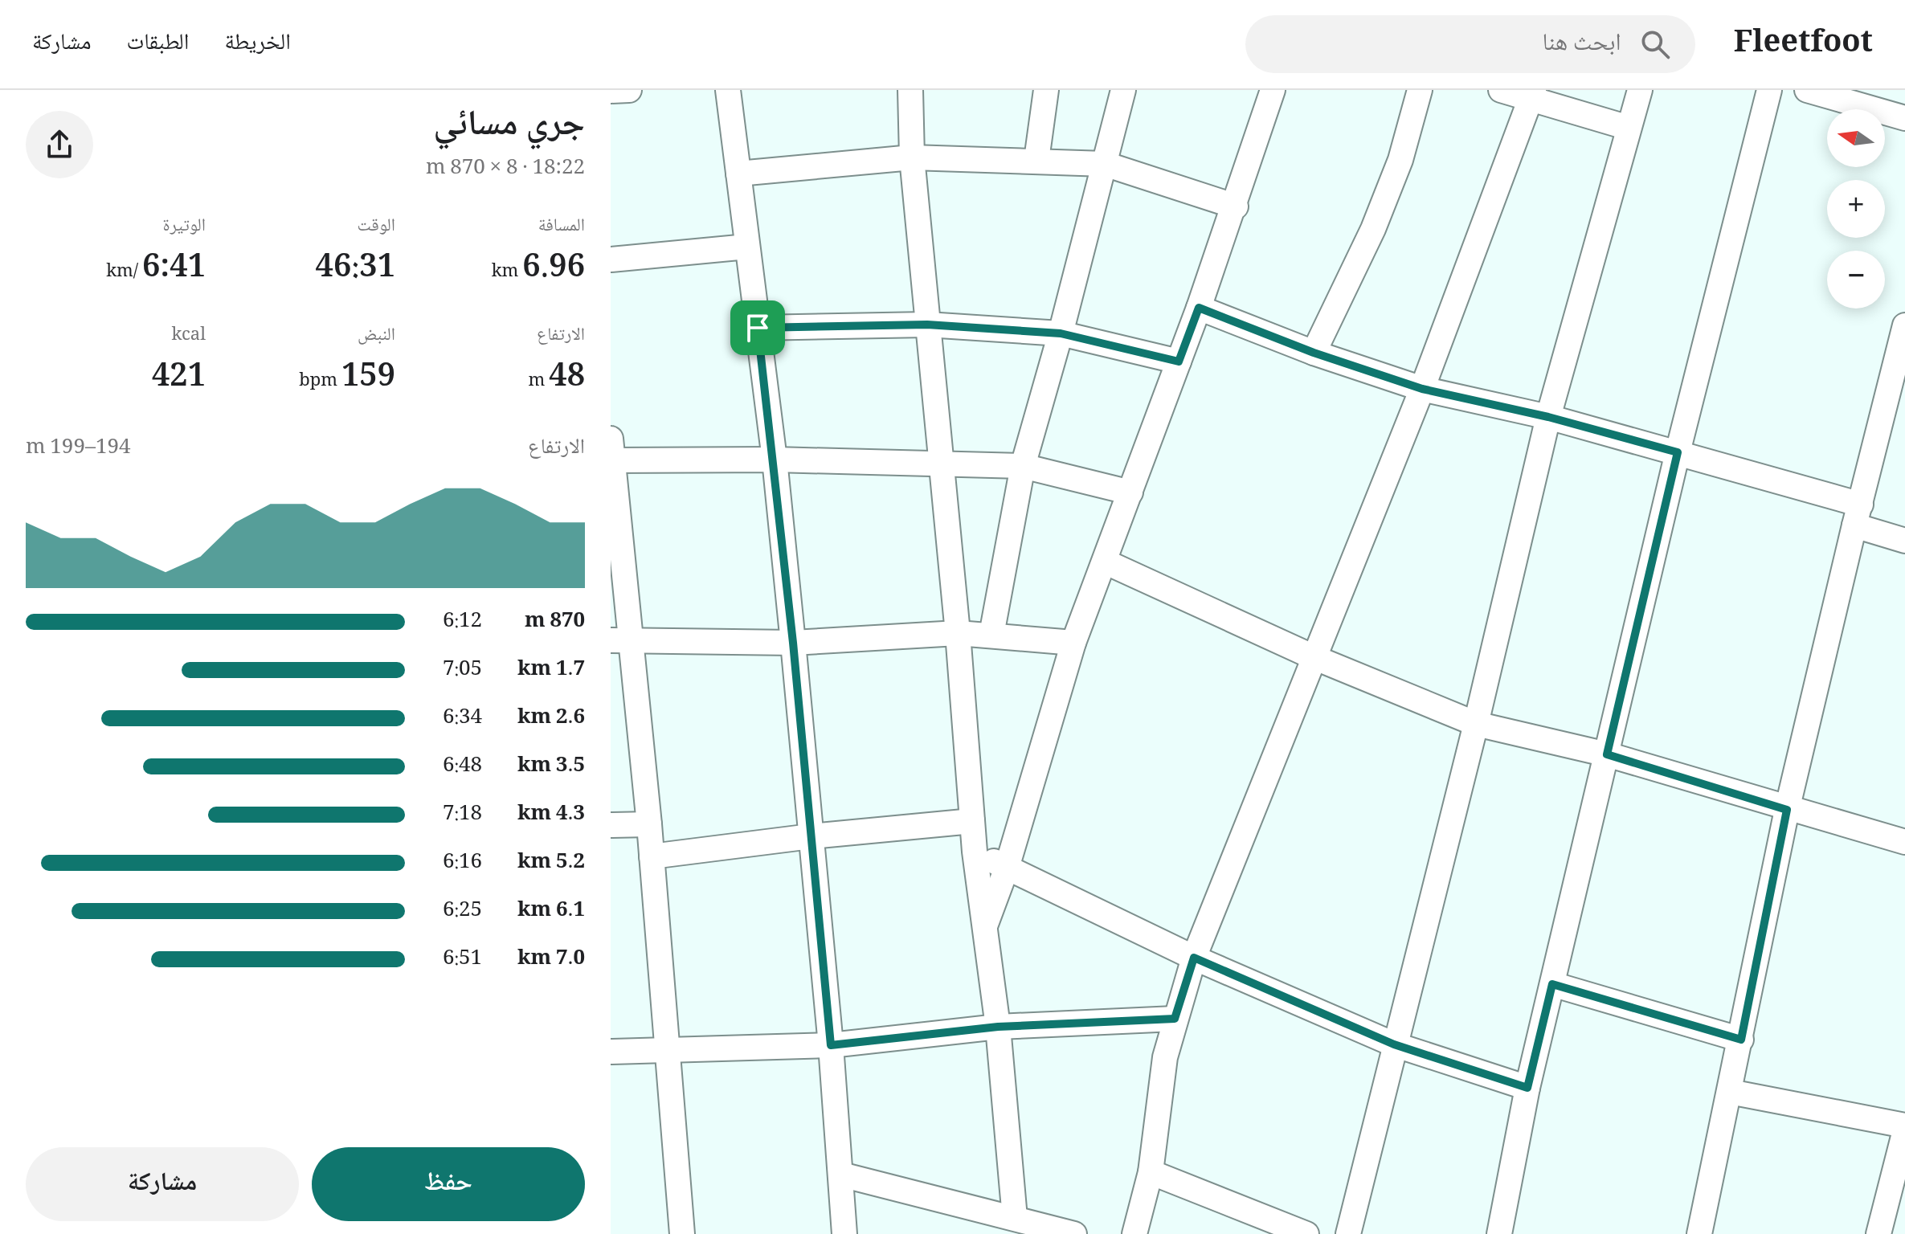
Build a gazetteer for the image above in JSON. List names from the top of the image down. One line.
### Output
{"north":"left","page":{"header":"Fleetfoot","search":"ابحث هنا","nav":["الخريطة","الطبقات","مشاركة"],"heading":["جري مسائي","18:22 · 8 × 870 m"],"map_buttons":["+","−"],"stats":[["المسافة","6.96 km"],["الوقت","46:31"],["الوتيرة","6:41 /km"],["الارتفاع","48 m"],["النبض","159 bpm"],["kcal","421"]],"chart":["الارتفاع","194–199 m"],"list":[{"name":"870 m","note":"6:12"},{"name":"1.7 km","note":"7:05"},{"name":"2.6 km","note":"6:34"},{"name":"3.5 km","note":"6:48"},{"name":"4.3 km","note":"7:18"},{"name":"5.2 km","note":"6:16"},{"name":"6.1 km","note":"6:25"},{"name":"7.0 km","note":"6:51"}],"buttons":["حفظ","مشاركة"]}}
